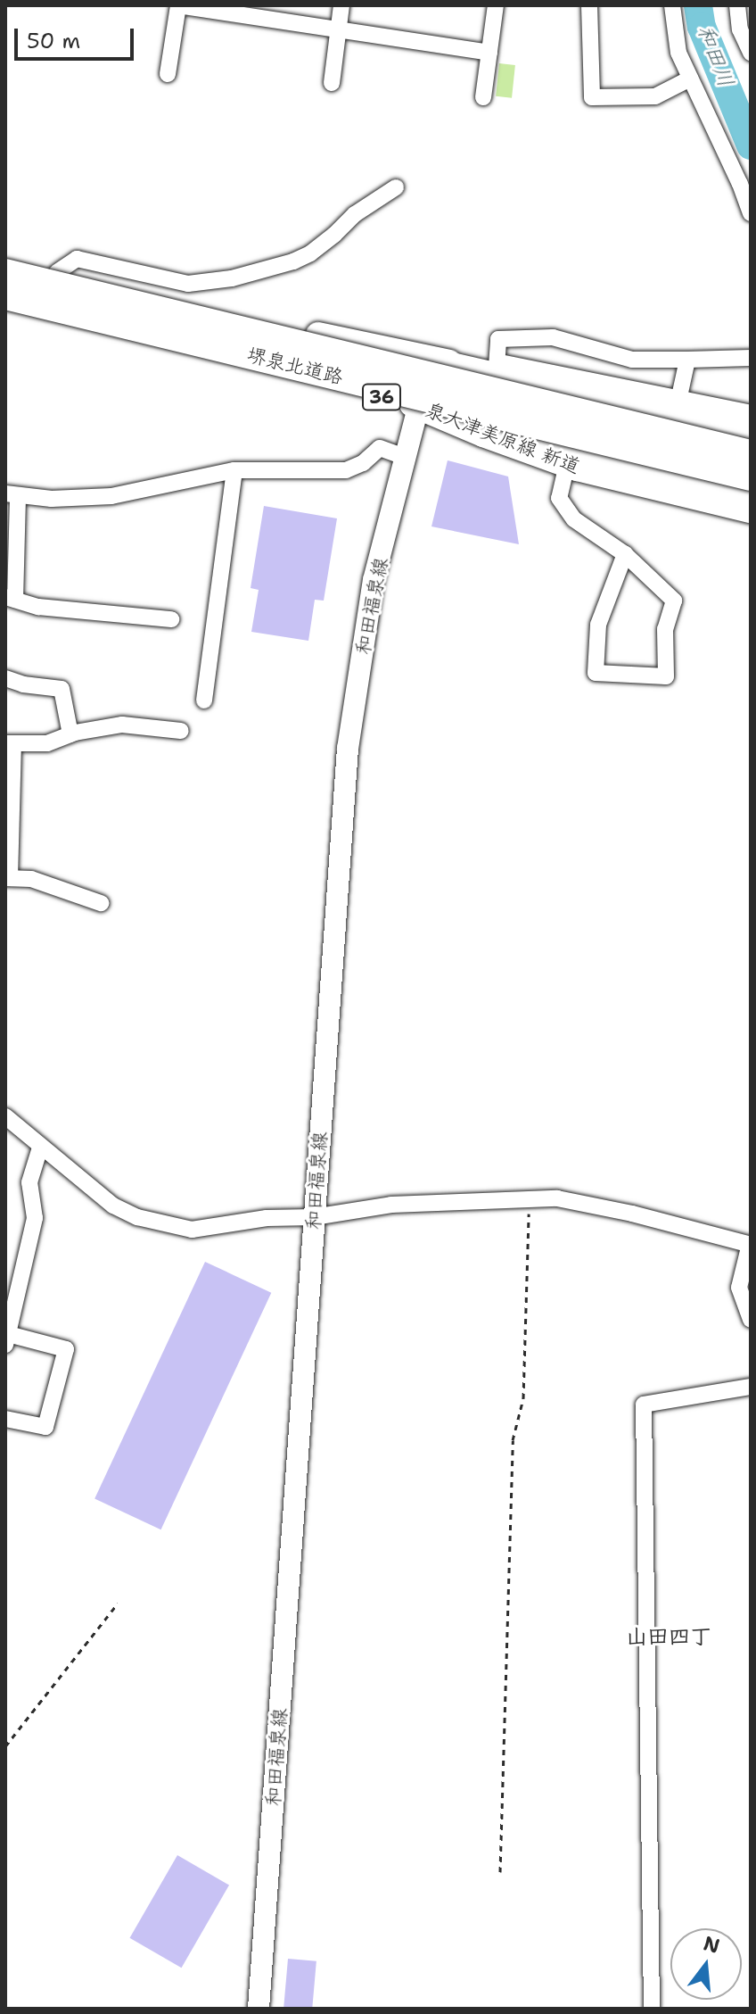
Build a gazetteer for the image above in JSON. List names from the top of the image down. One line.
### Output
{"streets":{"highway":["堺泉北道路"],"main road":["36","泉大津美原線 新道","和田福泉線"]},"crossings":[["36","和田福泉線"],["泉大津美原線 新道","和田福泉線"]],"districts":["山田四丁"],"water":["和田川"],"scale_bar":"50 m","north":"top"}
